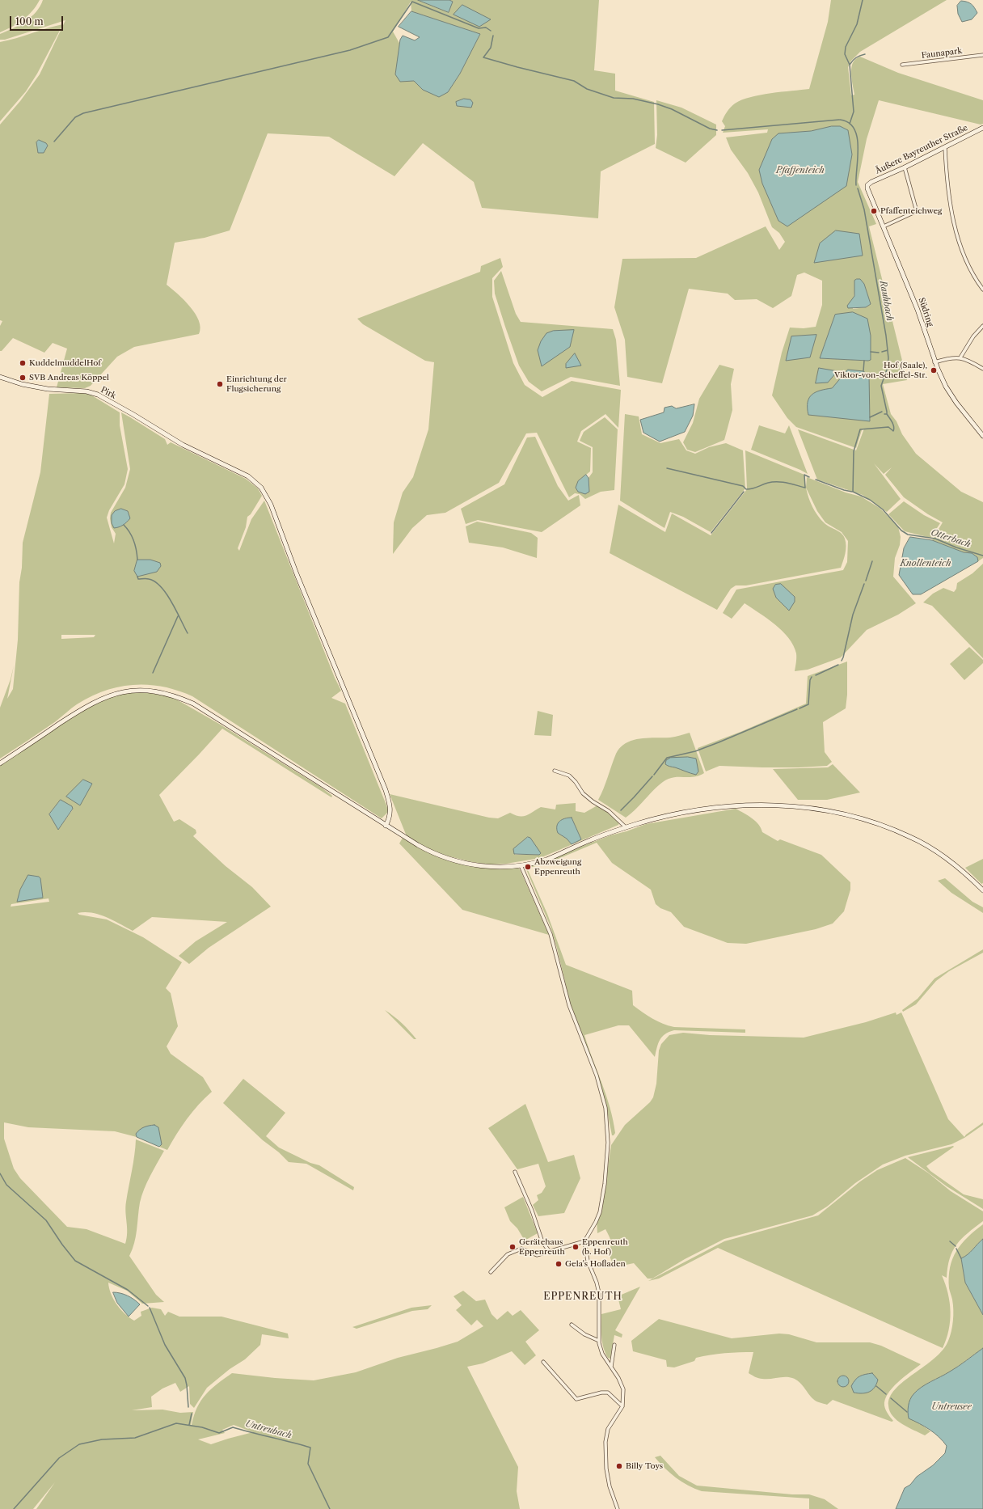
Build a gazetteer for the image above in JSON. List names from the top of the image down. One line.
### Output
{"streets":{"main road":["Äußere Bayreuther Straße","Südring","Pirk"],"street":["Faunapark"]},"crossings":[["Äußere Bayreuther Straße","Südring"]],"districts":["EPPENREUTH"],"water":["Pfaffenteich","Rauhbach","Otterbach","Knollenteich","Untreusee","Untreubach"],"places":["Pfaffenteichweg","KuddelmuddelHof","Hof (Saale), Viktor-von-Scheffel-Str.","SVB Andreas Köppel","Einrichtung der Flugsicherung","Abzweigung Eppenreuth","Gerätehaus Eppenreuth","Eppenreuth (b. Hof)","Gela's Hofladen","Billy Toys"],"scale_bar":"100 m"}
